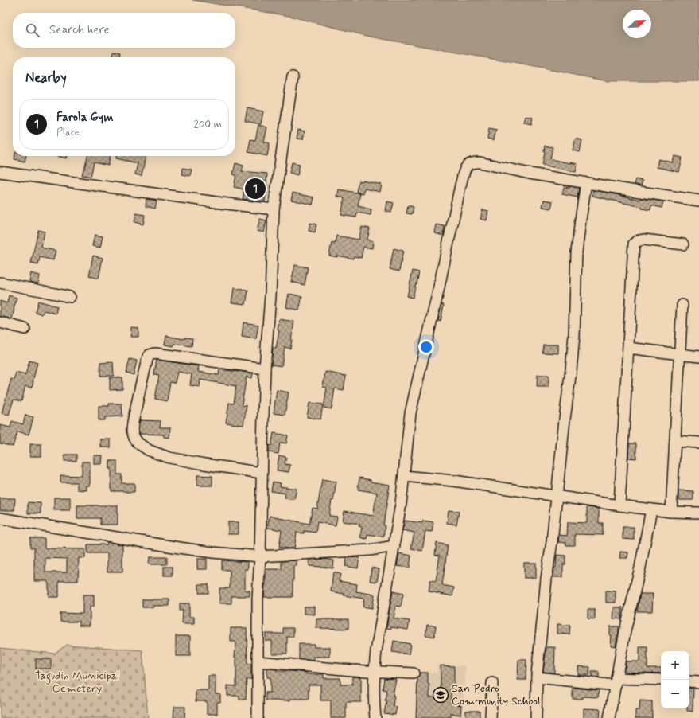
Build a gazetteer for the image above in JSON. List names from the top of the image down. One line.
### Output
{"parks":["Tagudin Municipal Cemetery"],"places":{"school or university":["San Pedro Community School"]},"north":"top right","page":{"search":"Search here","heading":"Nearby","list":[{"mark":"1","name":"Farola Gym","note":"Place","value":"200 m"}],"pins":"1","map_buttons":["+","−"]}}
